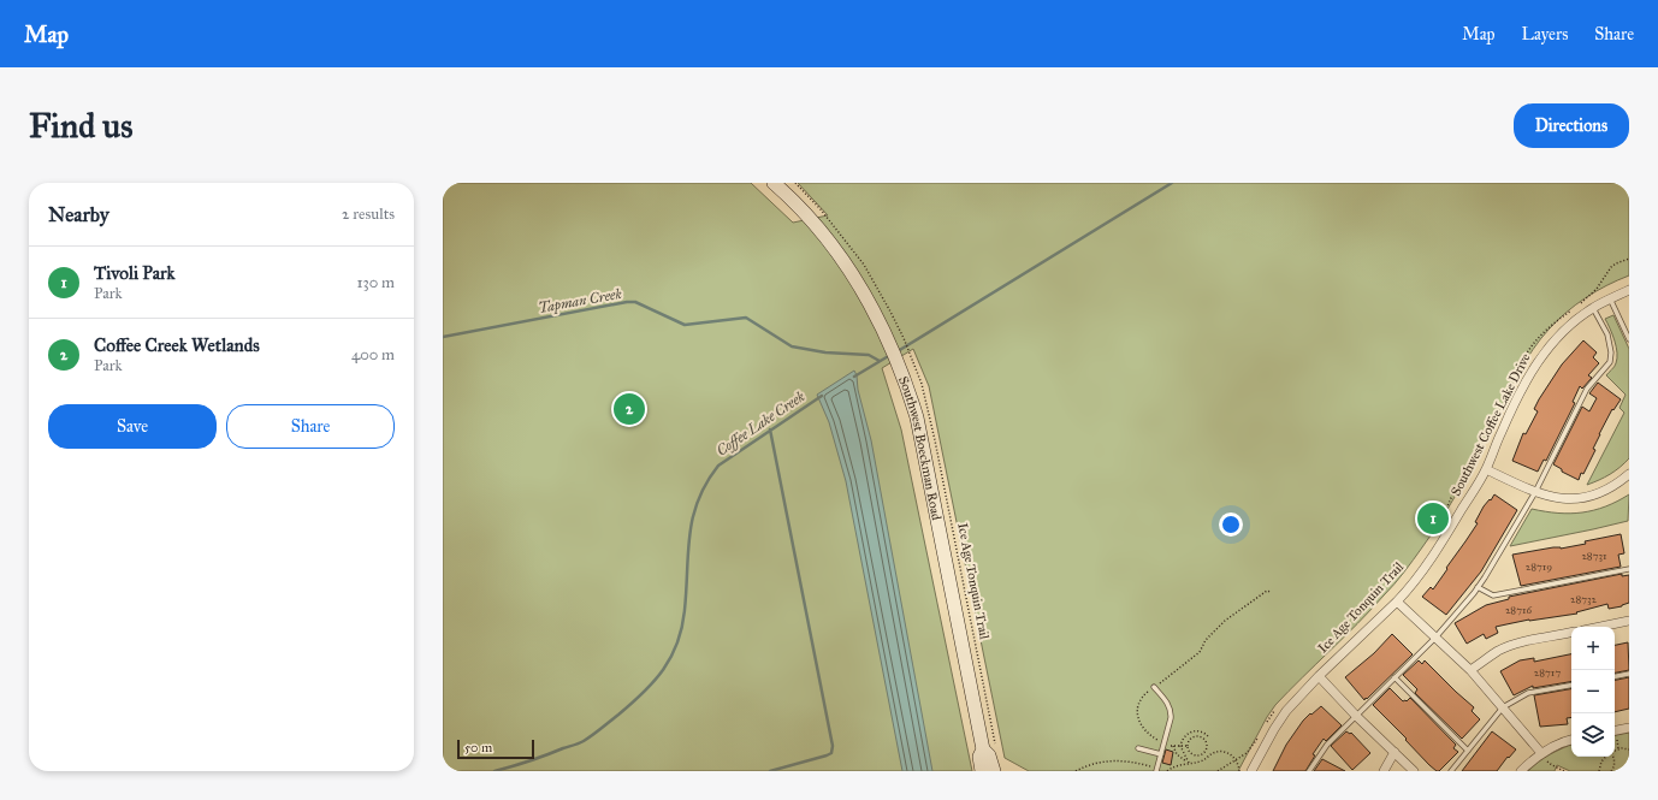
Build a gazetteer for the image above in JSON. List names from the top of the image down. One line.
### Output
{"streets":{"main road":["Southwest Boeckman Road"],"street":["Southwest Coffee Lake Drive"],"path":["Ice Age Tonquin Trail"]},"water":["Tapman Creek","Coffee Lake Creek"],"house_numbers":["28731","28719","28732","28716","28717"],"scale_bar":"50 m","page":{"header":"Map","nav":["Map","Layers","Share"],"buttons":["Directions",["Save","Share"]],"title":"Find us","heading":["Nearby","2 results"],"list":[{"mark":"1","name":"Tivoli Park","note":"Park","value":"130 m"},{"mark":"2","name":"Coffee Creek Wetlands","note":"Park","value":"400 m"}],"pins":["2","1"],"map_buttons":["+","−"],"scale":"50 m"}}
